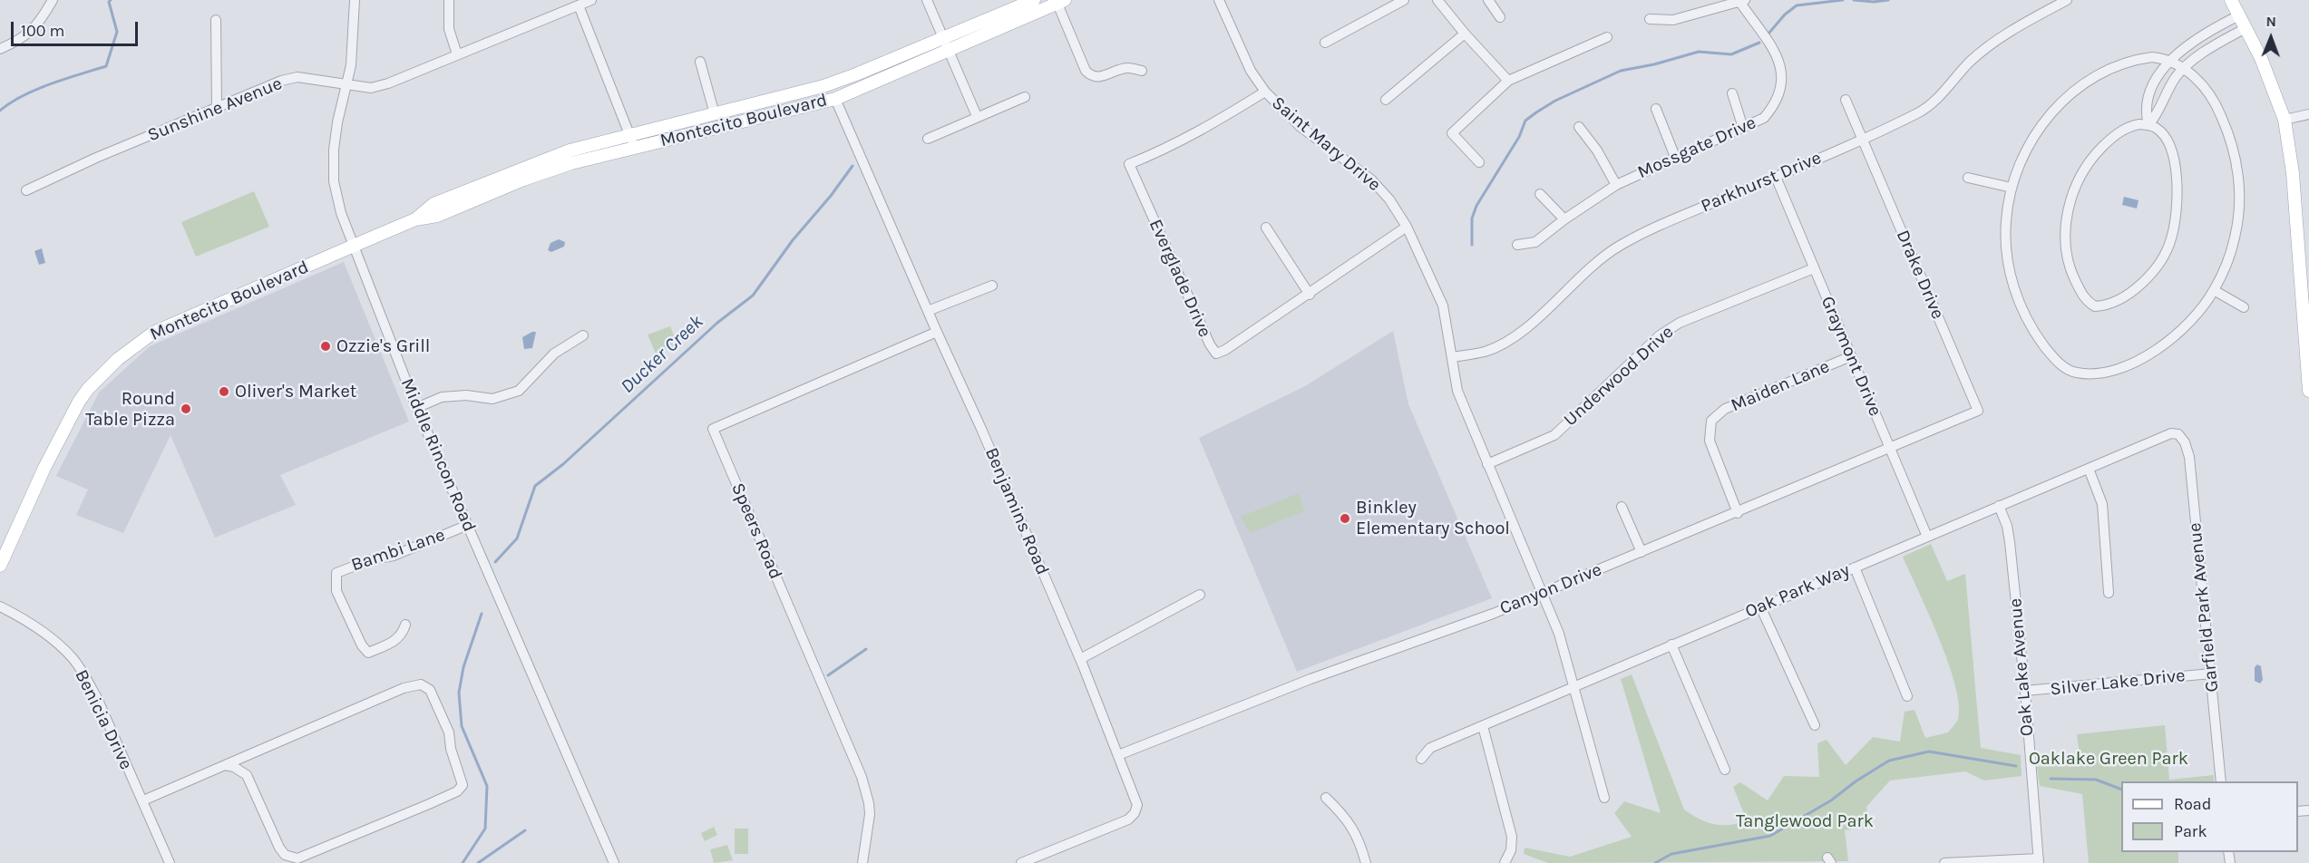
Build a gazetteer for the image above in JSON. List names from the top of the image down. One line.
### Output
{"streets":{"main road":["Montecito Boulevard"],"street":["Sunshine Avenue","Saint Mary Drive","Mossgate Drive","Parkhurst Drive","Drake Drive","Everglade Drive","Graymont Drive","Underwood Drive","Maiden Lane","Middle Rincon Road","Benjamins Road","Speers Road","Bambi Lane","Canyon Drive","Oak Park Way","Garfield Park Avenue","Oak Lake Avenue","Silver Lake Drive","Benicia Drive"]},"crossings":[["Sunshine Avenue","Middle Rincon Road"],["Montecito Boulevard","Middle Rincon Road"],["Montecito Boulevard","Benjamins Road"],["Saint Mary Drive","Parkhurst Drive"],["Saint Mary Drive","Everglade Drive"],["Saint Mary Drive","Underwood Drive"],["Saint Mary Drive","Canyon Drive"],["Saint Mary Drive","Oak Park Way"],["Parkhurst Drive","Drake Drive"],["Parkhurst Drive","Graymont Drive"],["Drake Drive","Canyon Drive"],["Graymont Drive","Underwood Drive"],["Graymont Drive","Maiden Lane"],["Graymont Drive","Canyon Drive"],["Graymont Drive","Oak Park Way"],["Maiden Lane","Canyon Drive"],["Middle Rincon Road","Bambi Lane"],["Benjamins Road","Speers Road"],["Benjamins Road","Canyon Drive"],["Oak Park Way","Garfield Park Avenue"],["Oak Park Way","Oak Lake Avenue"],["Garfield Park Avenue","Silver Lake Drive"],["Oak Lake Avenue","Silver Lake Drive"]],"water":["Ducker Creek"],"parks":["Oaklake Green Park","Tanglewood Park"],"places":["Ozzie's Grill","Oliver's Market","Round Table Pizza","Binkley Elementary School"],"legend":["Road","Park"],"scale_bar":"100 m","north":"top"}
